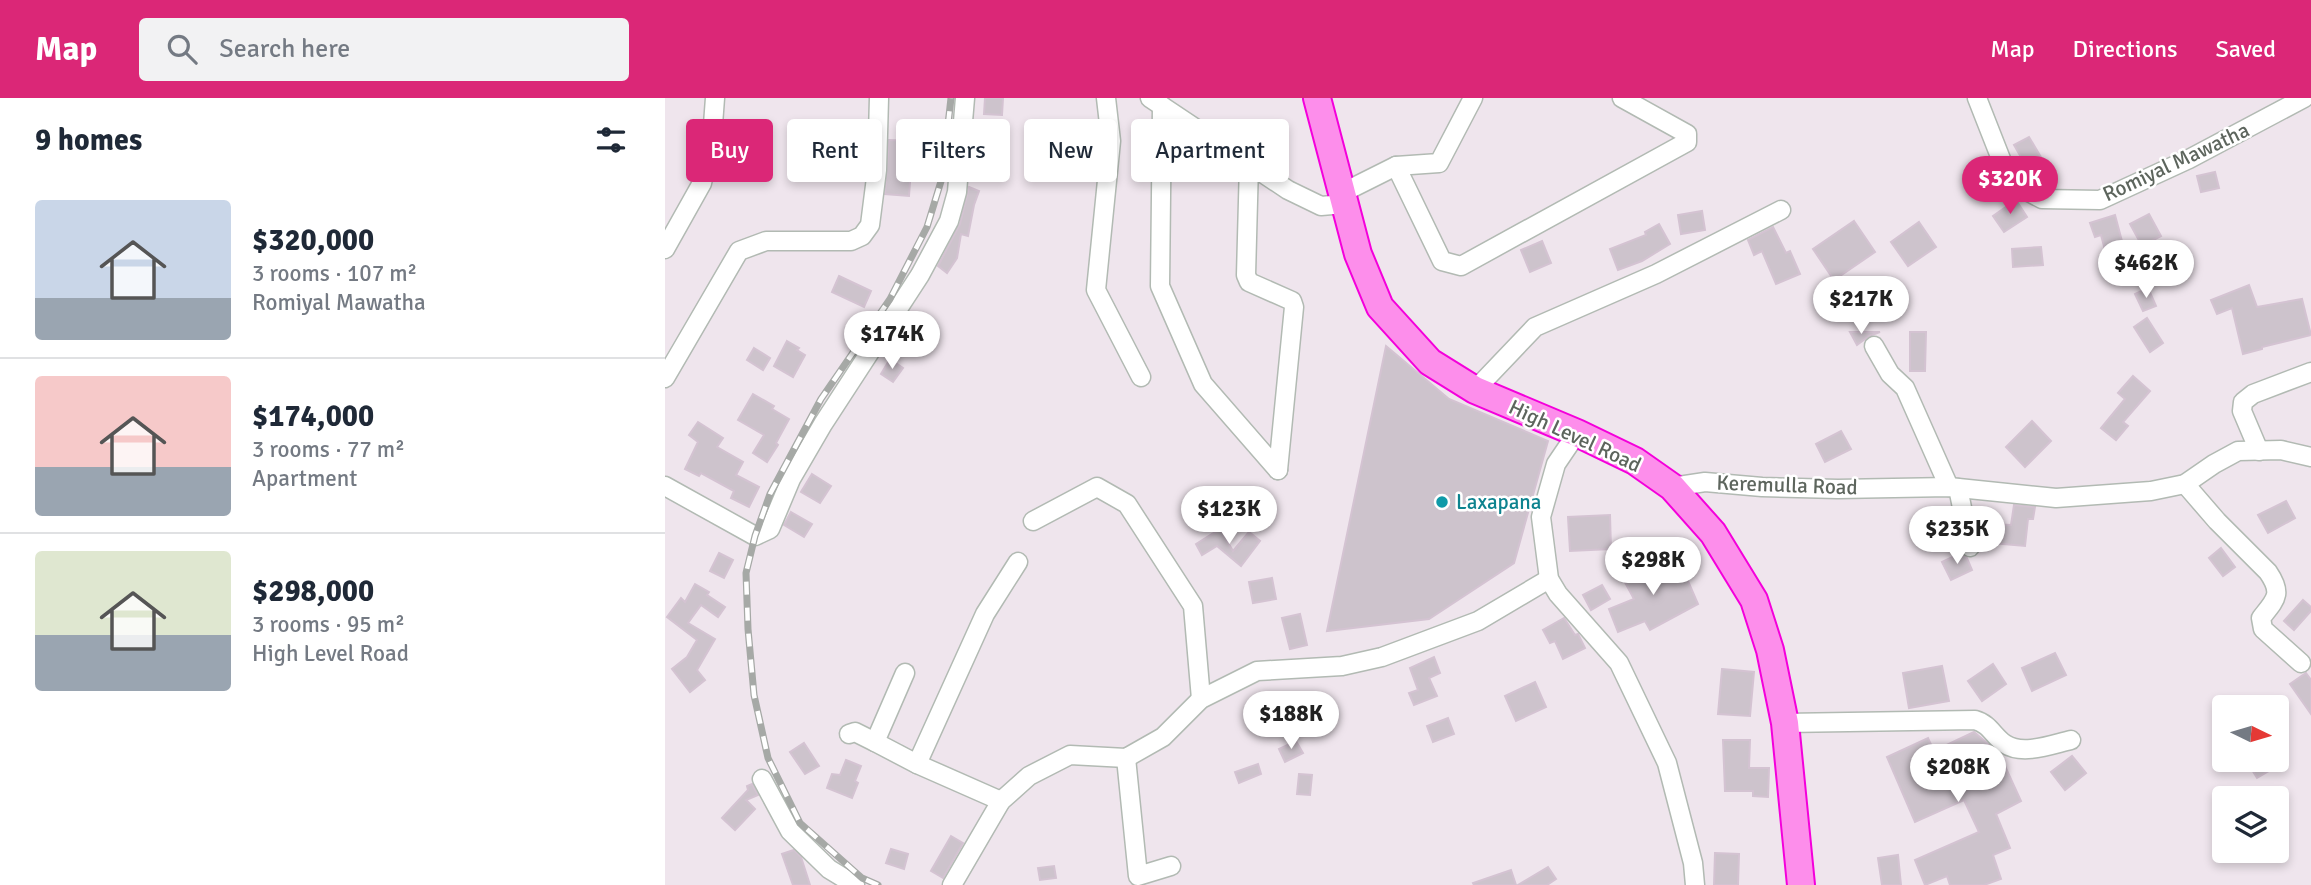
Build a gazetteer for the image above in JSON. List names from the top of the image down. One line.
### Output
{"streets":{"highway":["High Level Road"],"street":["Romiyal Mawatha","Keremulla Road"]},"crossings":[["High Level Road","Keremulla Road"]],"places":["Laxapana"],"north":"right","page":{"header":"Map","search":"Search here","nav":["Map","Directions","Saved"],"heading":"9 homes","chip":["Buy","Rent","Filters","New","Apartment"],"price":["$320K","$462K","$217K","$174K","$123K","$235K","$298K","$188K","$208K"],"list":[{"name":"$320,000","note":"3 rooms · 107 m² · Romiyal Mawatha"},{"name":"$174,000","note":"3 rooms · 77 m² · Apartment"},{"name":"$298,000","note":"3 rooms · 95 m² · High Level Road"}]}}
